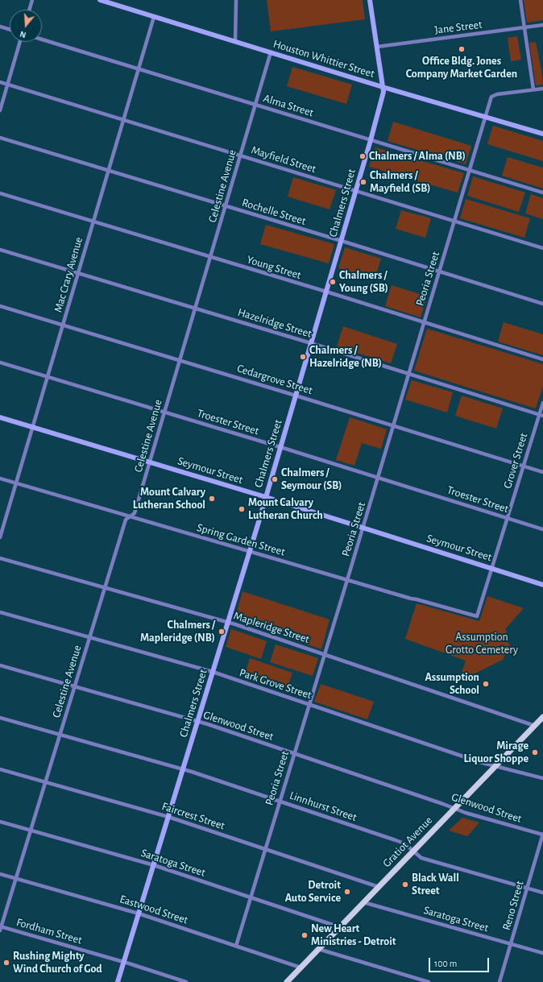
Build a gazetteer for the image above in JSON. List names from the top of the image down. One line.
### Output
{"streets":{"main road":["Gratiot Avenue"],"street":["Jane Street","Houston Whittier Street","Alma Street","Mayfield Street","Celestine Avenue","Chalmers Street","Rochelle Street","Young Street","Mac Crary Avenue","Peoria Street","Hazelridge Street","Cedargrove Street","Troester Street","Grover Street","Seymour Street","Spring Garden Street","Mapleridge Street","Park Grove Street","Glenwood Street","Linnhurst Street","Faircrest Street","Saratoga Street","Reno Street","Eastwood Street","Fordham Street"]},"crossings":[["Jane Street","Chalmers Street"],["Houston Whittier Street","Celestine Avenue"],["Houston Whittier Street","Chalmers Street"],["Houston Whittier Street","Mac Crary Avenue"],["Houston Whittier Street","Peoria Street"],["Alma Street","Celestine Avenue"],["Alma Street","Chalmers Street"],["Alma Street","Mac Crary Avenue"],["Alma Street","Peoria Street"],["Mayfield Street","Celestine Avenue"],["Mayfield Street","Chalmers Street"],["Mayfield Street","Mac Crary Avenue"],["Mayfield Street","Peoria Street"],["Celestine Avenue","Rochelle Street"],["Celestine Avenue","Young Street"],["Celestine Avenue","Hazelridge Street"],["Celestine Avenue","Cedargrove Street"],["Celestine Avenue","Troester Street"],["Celestine Avenue","Seymour Street"],["Celestine Avenue","Spring Garden Street"],["Celestine Avenue","Mapleridge Street"],["Celestine Avenue","Park Grove Street"],["Celestine Avenue","Glenwood Street"],["Celestine Avenue","Linnhurst Street"],["Celestine Avenue","Faircrest Street"],["Celestine Avenue","Saratoga Street"],["Celestine Avenue","Eastwood Street"],["Celestine Avenue","Fordham Street"],["Chalmers Street","Rochelle Street"],["Chalmers Street","Young Street"],["Chalmers Street","Hazelridge Street"],["Chalmers Street","Cedargrove Street"],["Chalmers Street","Troester Street"],["Chalmers Street","Seymour Street"],["Chalmers Street","Spring Garden Street"],["Chalmers Street","Mapleridge Street"],["Chalmers Street","Park Grove Street"],["Chalmers Street","Glenwood Street"],["Chalmers Street","Linnhurst Street"],["Chalmers Street","Faircrest Street"],["Chalmers Street","Saratoga Street"],["Chalmers Street","Eastwood Street"],["Chalmers Street","Fordham Street"],["Rochelle Street","Mac Crary Avenue"],["Rochelle Street","Peoria Street"],["Young Street","Mac Crary Avenue"],["Young Street","Peoria Street"],["Mac Crary Avenue","Hazelridge Street"],["Mac Crary Avenue","Cedargrove Street"],["Mac Crary Avenue","Troester Street"],["Mac Crary Avenue","Seymour Street"],["Mac Crary Avenue","Spring Garden Street"],["Peoria Street","Hazelridge Street"],["Peoria Street","Cedargrove Street"],["Peoria Street","Troester Street"],["Peoria Street","Seymour Street"],["Peoria Street","Spring Garden Street"],["Peoria Street","Mapleridge Street"],["Peoria Street","Park Grove Street"],["Peoria Street","Glenwood Street"],["Peoria Street","Linnhurst Street"],["Peoria Street","Faircrest Street"],["Peoria Street","Saratoga Street"],["Peoria Street","Eastwood Street"],["Hazelridge Street","Grover Street"],["Cedargrove Street","Grover Street"],["Troester Street","Grover Street"],["Grover Street","Seymour Street"],["Grover Street","Spring Garden Street"],["Mapleridge Street","Gratiot Avenue"],["Park Grove Street","Gratiot Avenue"],["Glenwood Street","Gratiot Avenue"],["Glenwood Street","Reno Street"],["Linnhurst Street","Gratiot Avenue"],["Linnhurst Street","Reno Street"],["Faircrest Street","Gratiot Avenue"],["Gratiot Avenue","Saratoga Street"],["Gratiot Avenue","Eastwood Street"],["Saratoga Street","Reno Street"]],"parks":["Assumption Grotto Cemetery"],"places":["Office Bldg. Jones Company Market Garden","Chalmers / Alma (NB)","Chalmers / Mayfield (SB)","Chalmers / Young (SB)","Chalmers / Hazelridge (NB)","Chalmers / Seymour (SB)","Mount Calvary Lutheran School","Mount Calvary Lutheran Church","Chalmers / Mapleridge (NB)","Assumption School","Mirage Liquor Shoppe","Black Wall Street","Detroit Auto Service","New Heart Ministries - Detroit","Rushing Mighty Wind Church of God"],"scale_bar":"100 m","north":"bottom"}
